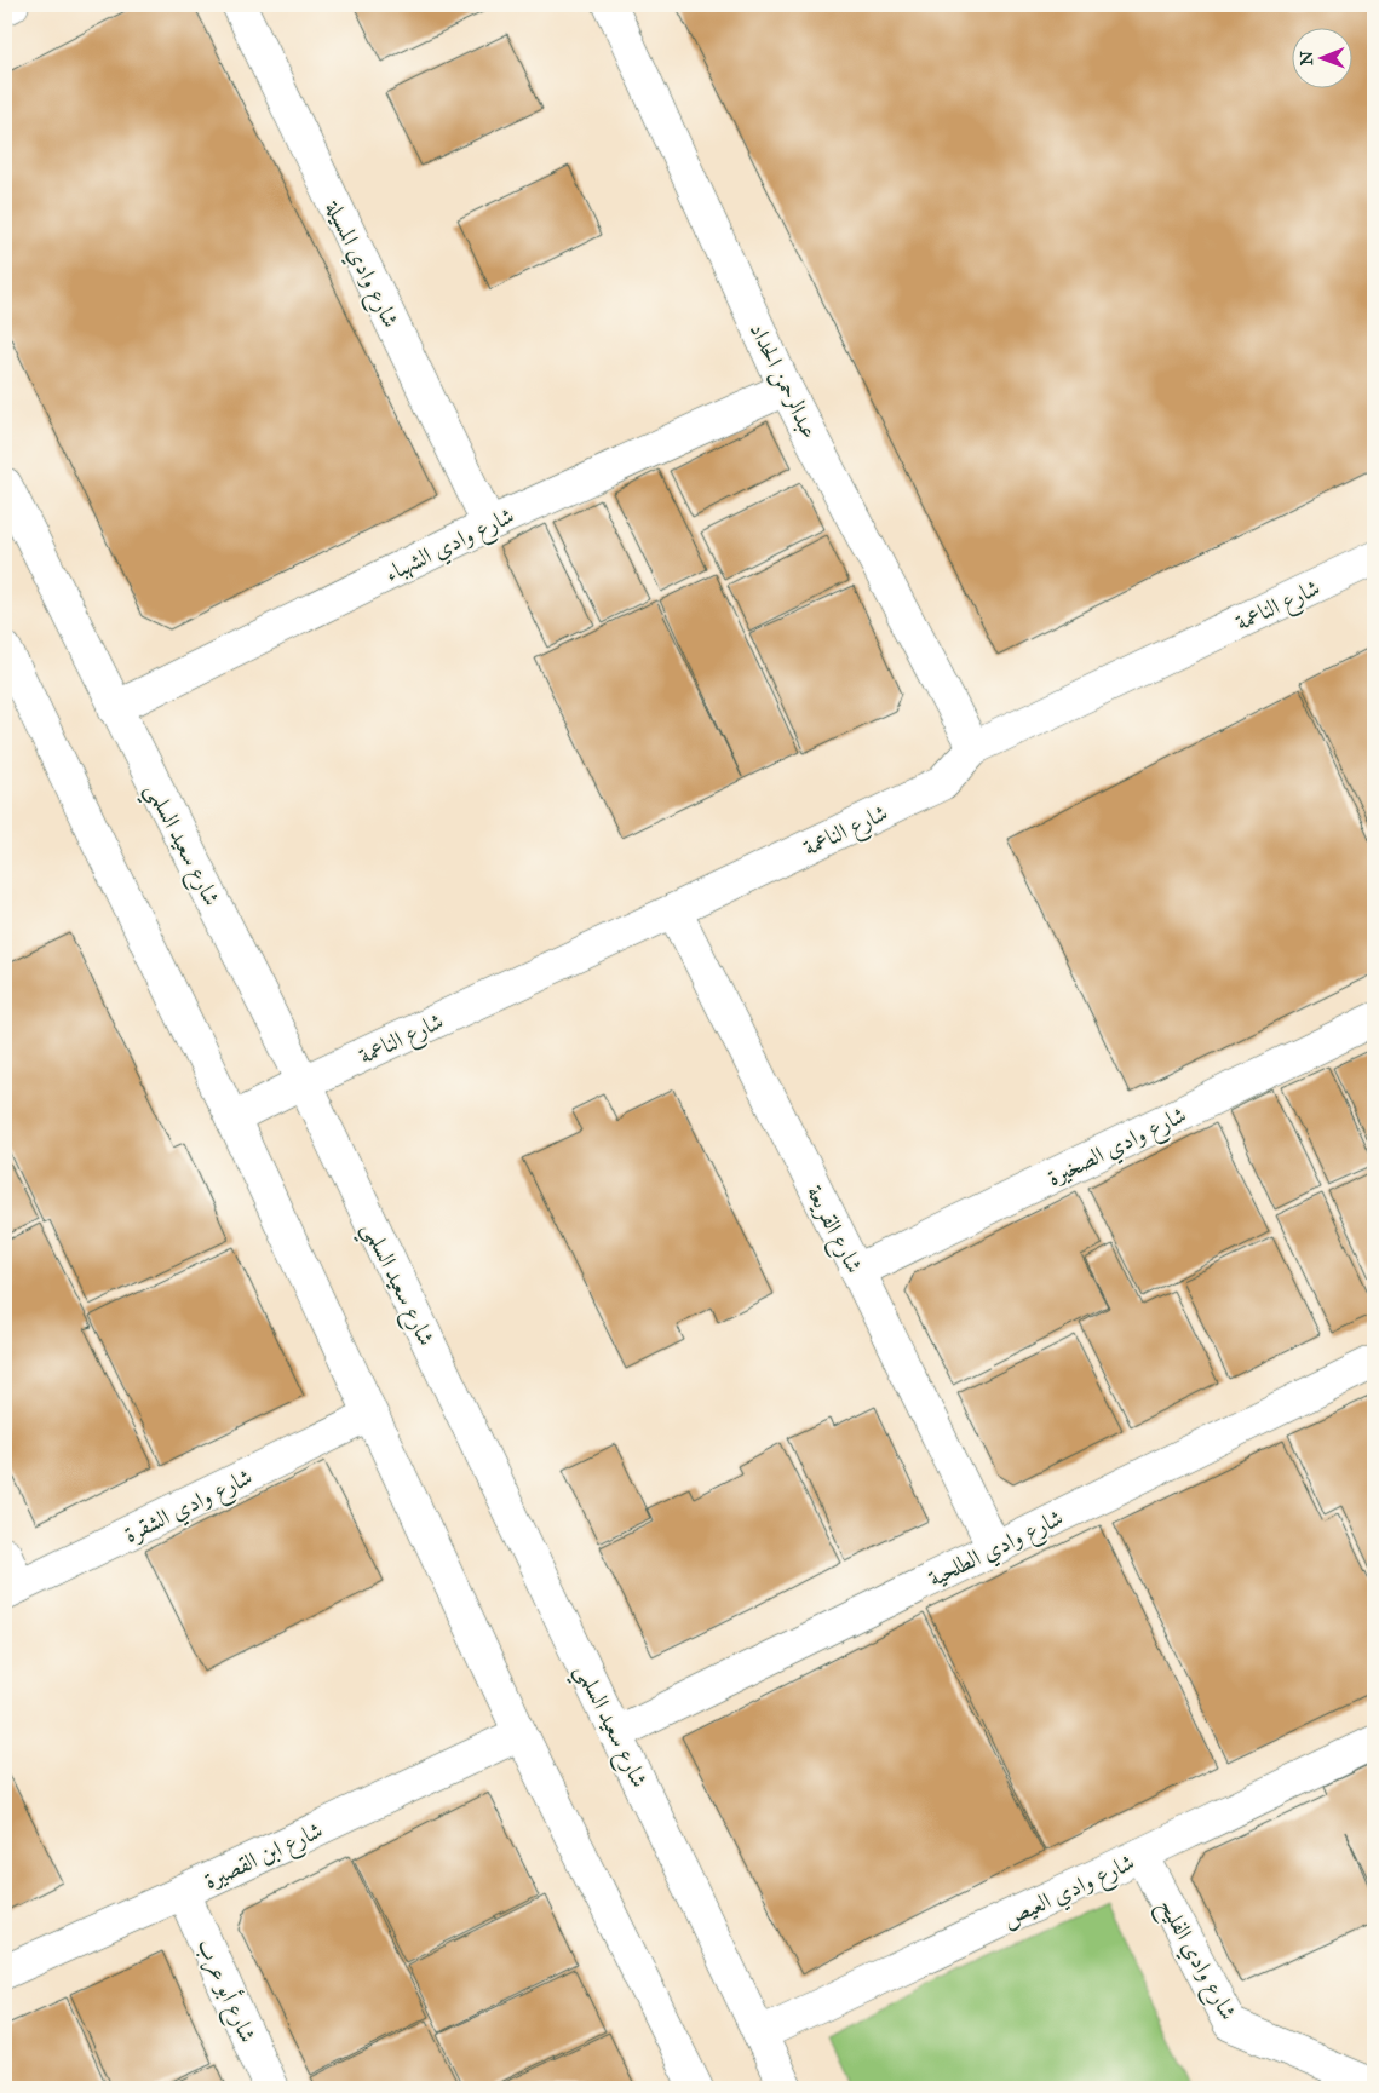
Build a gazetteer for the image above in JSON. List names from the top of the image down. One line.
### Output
{"streets":{"street":["شارع وادي المسيلة","عبدالرحمن الحداد","شارع وادي الشهباء","شارع الناعمة","شارع سعيد السلمي","شارع وادي الصخيرة","شارع القريعة","شارع وادي الشقرة","شارع وادي الطلحية","شارع ابن القصيرة","شارع وادي العيص","شارع وادي الفليح","شارع أبو عرب"]},"crossings":[["شارع وادي المسيلة","شارع وادي الشهباء"],["عبدالرحمن الحداد","شارع وادي الشهباء"],["عبدالرحمن الحداد","شارع الناعمة"],["شارع وادي الشهباء","شارع سعيد السلمي"],["شارع الناعمة","شارع سعيد السلمي"],["شارع الناعمة","شارع القريعة"],["شارع سعيد السلمي","شارع وادي الطلحية"],["شارع سعيد السلمي","شارع وادي العيص"],["شارع وادي الصخيرة","شارع القريعة"],["شارع القريعة","شارع وادي الطلحية"],["شارع ابن القصيرة","شارع أبو عرب"],["شارع وادي العيص","شارع وادي الفليح"]],"north":"left"}
